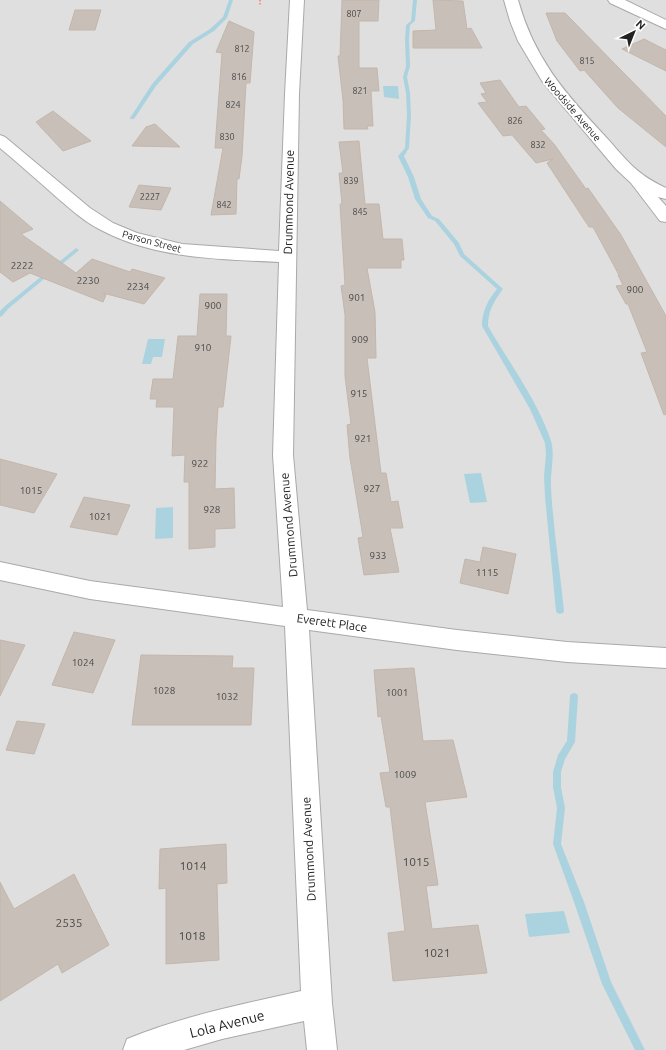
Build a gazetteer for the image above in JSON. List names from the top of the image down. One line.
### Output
{"streets":{"street":["Woodside Avenue","Drummond Avenue","Parson Street","Everett Place","Lola Avenue"]},"crossings":[["Drummond Avenue","Parson Street"],["Drummond Avenue","Everett Place"],["Drummond Avenue","Lola Avenue"]],"house_numbers":["807","812","815","816","821","824","826","830","832","839","2227","842","845","2222","2230","2234","900","901","900","909","910","915","921","922","927","1015","928","1021","933","1115","1024","1028","1001","1032","1009","1015","1014","2535","1018","1021"],"north":"top right"}
